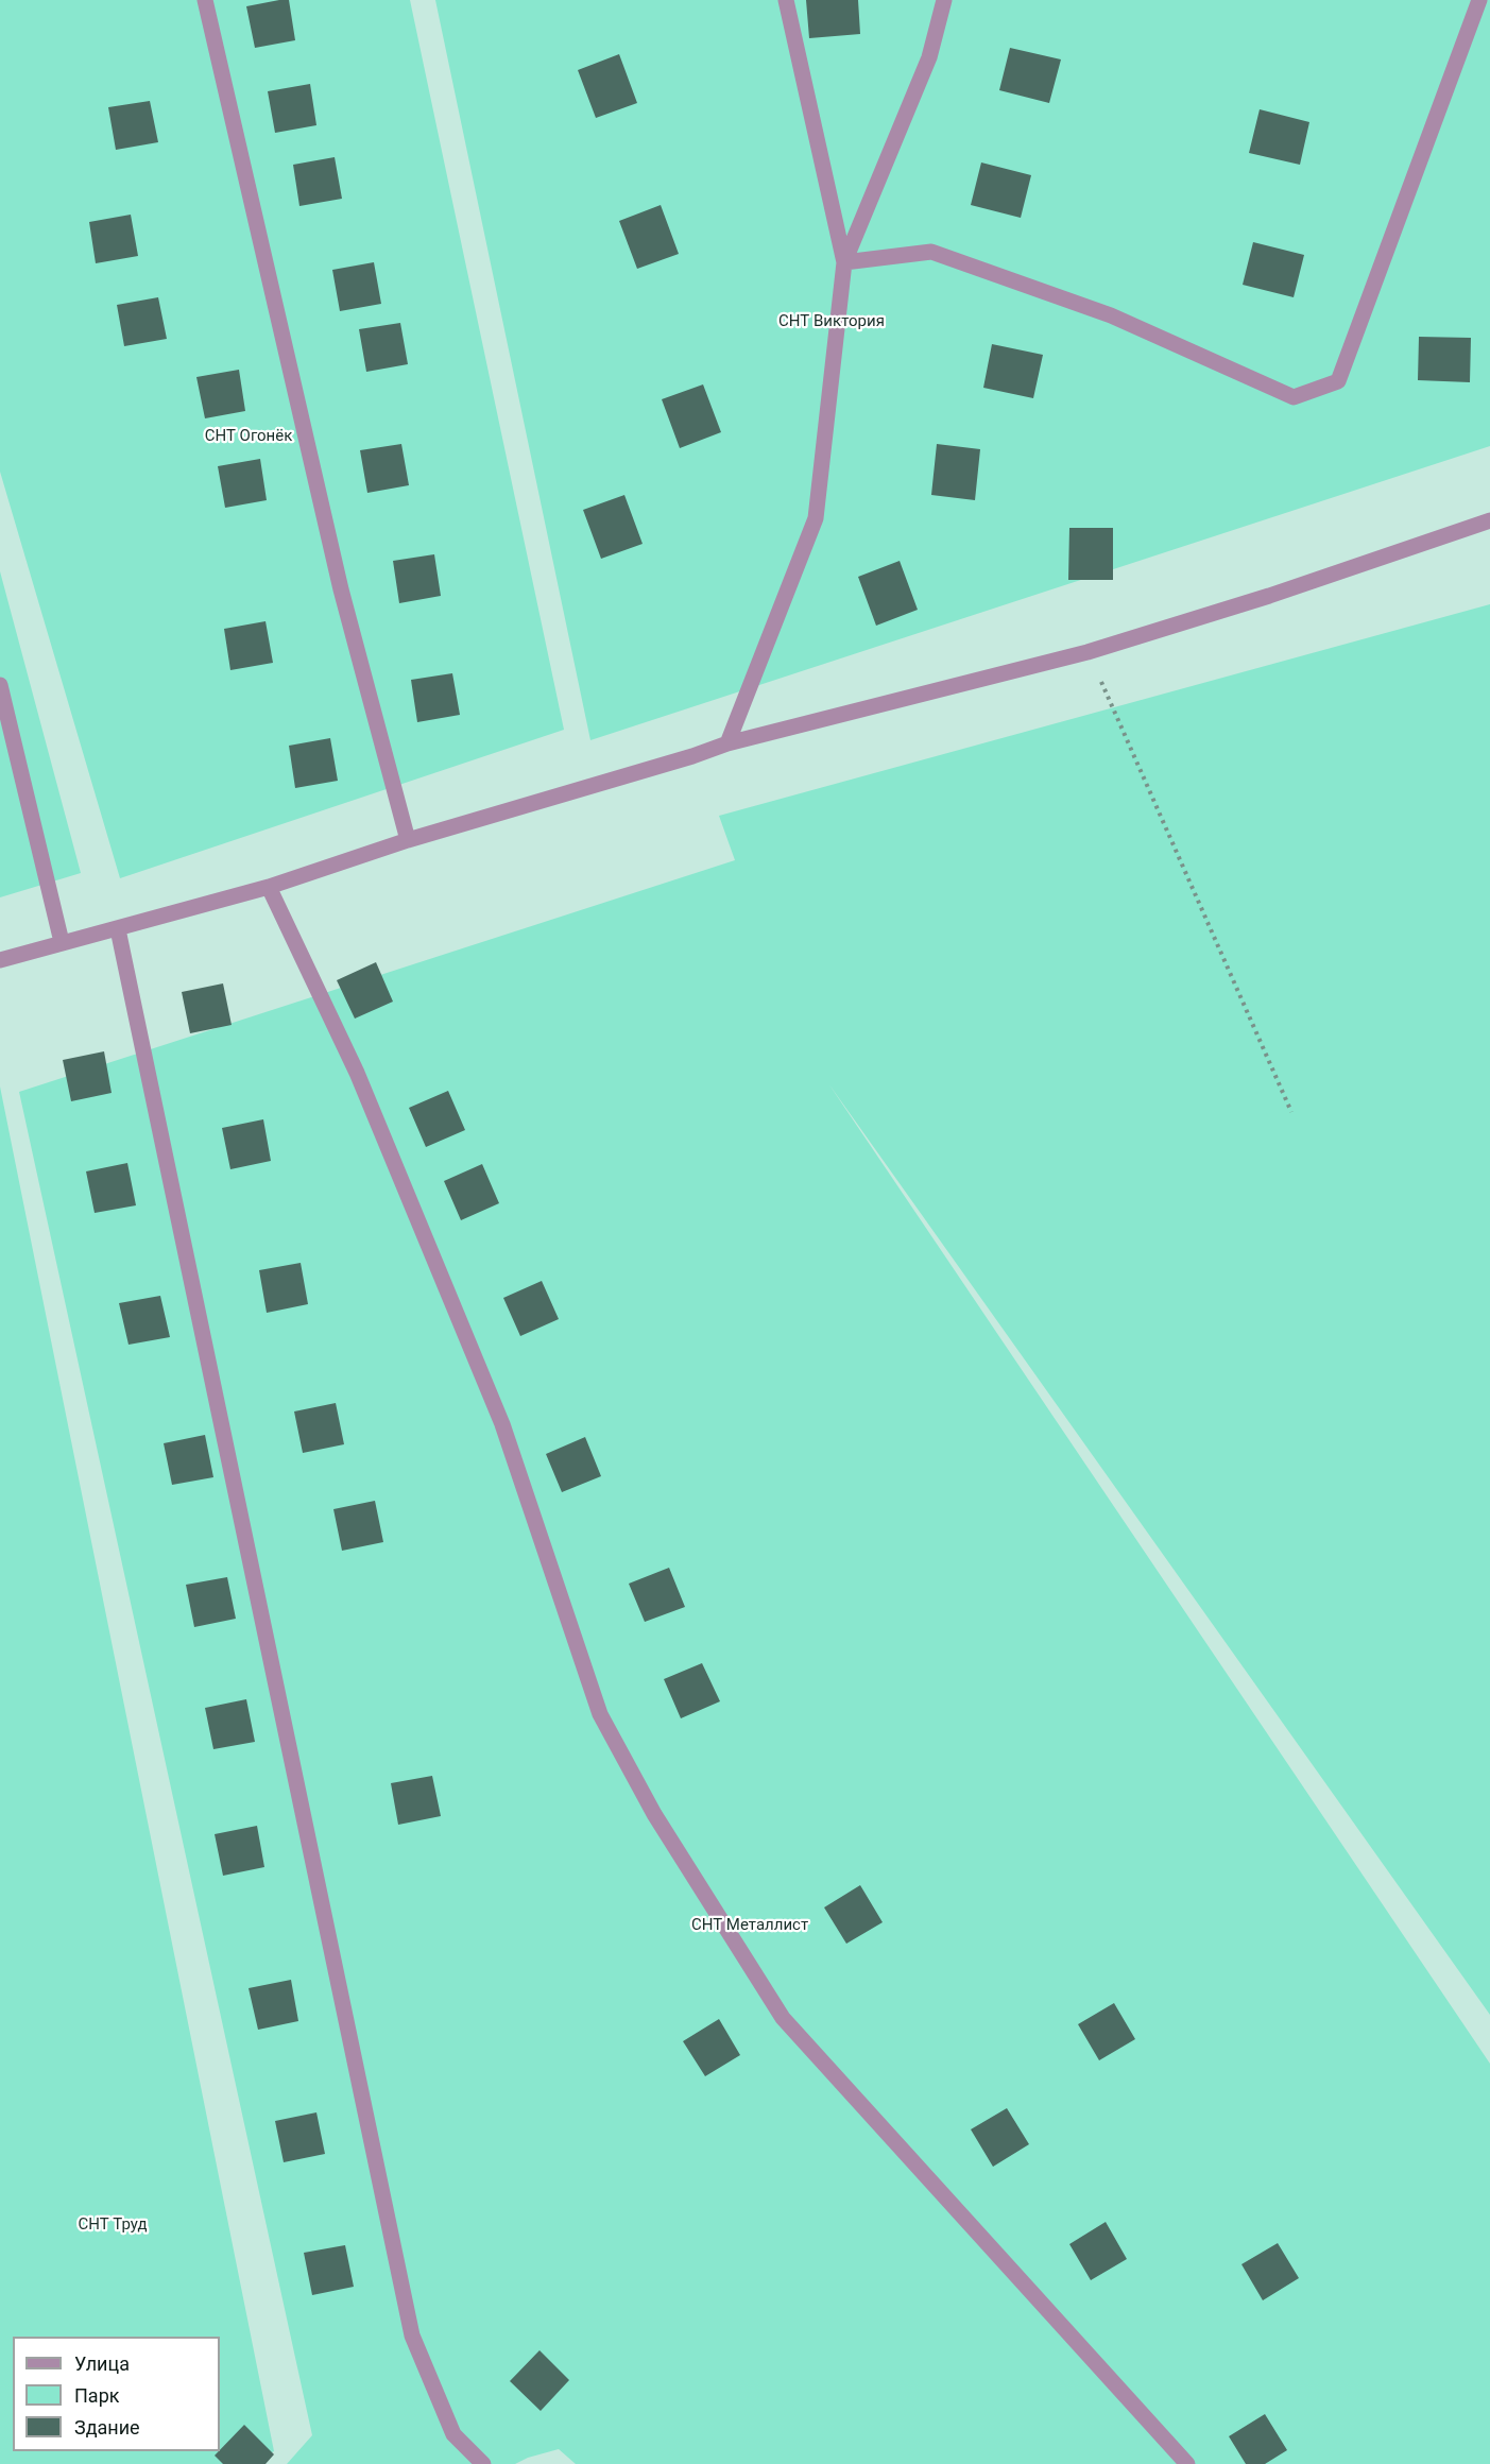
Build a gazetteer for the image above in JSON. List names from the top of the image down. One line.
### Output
{"parks":["СНТ Виктория","СНТ Огонёк","СНТ Металлист","СНТ Труд"],"legend":["Улица","Парк","Здание"]}
